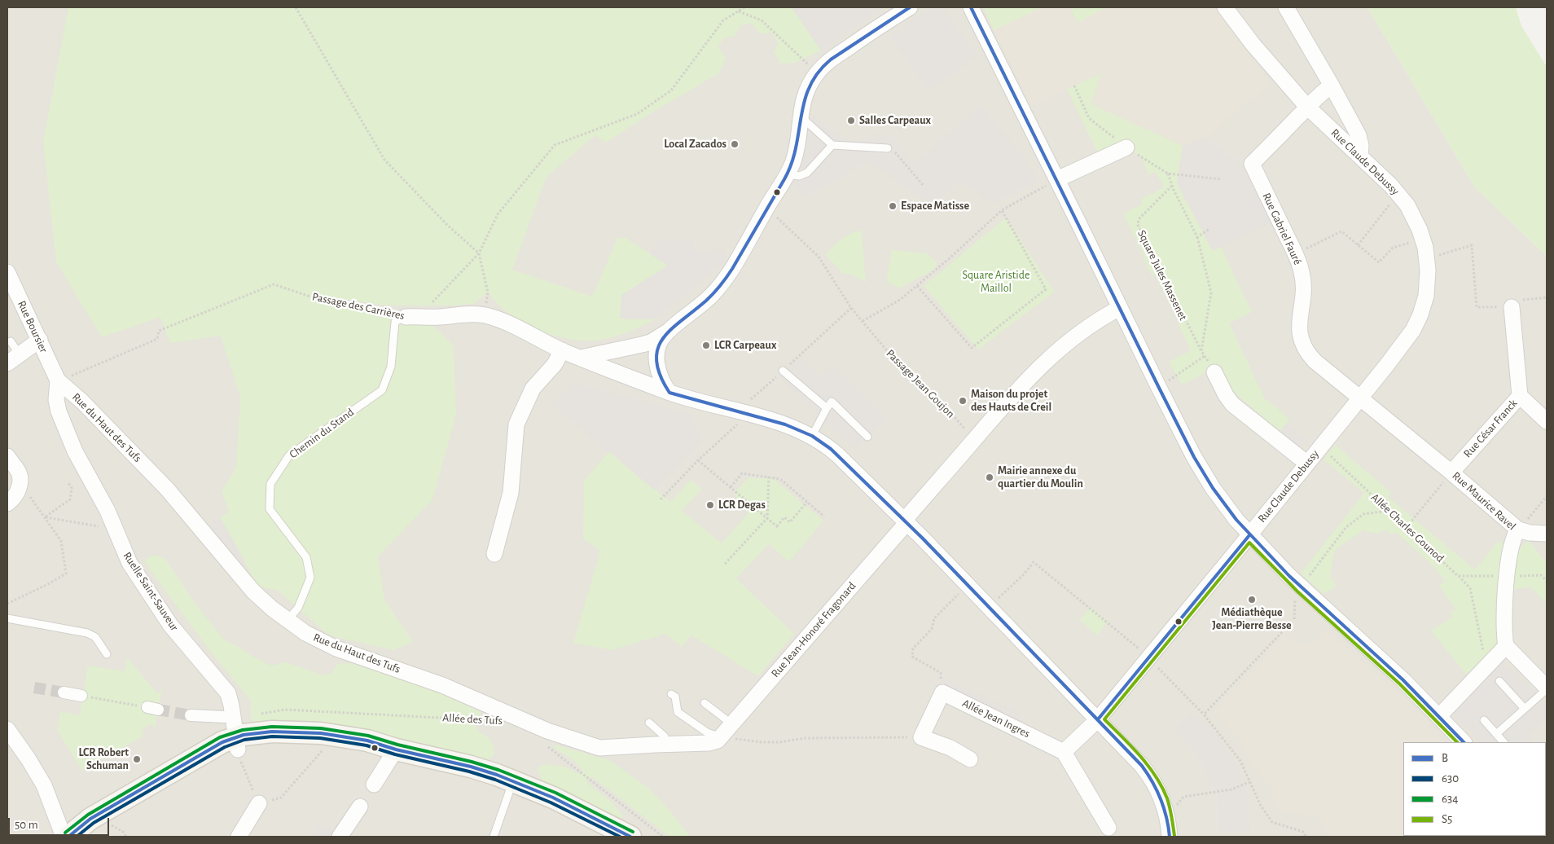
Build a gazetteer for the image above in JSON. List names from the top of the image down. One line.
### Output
{"streets":{"street":["Rue Claude Debussy","Rue Gabriel Fauré","Passage des Carrières","Rue Boursier","Rue du Haut des Tufs","Rue César Franck","Rue Maurice Ravel","Ruelle Saint-Sauveur","Rue Jean-Honoré Fragonard","Allée Jean Ingres"],"lane":["Chemin du Stand"],"path":["Square Jules Massenet","Passage Jean Goujon","Allée Charles Gounod","Allée des Tufs"]},"crossings":[["Rue Claude Debussy","Rue Gabriel Fauré"],["Rue Claude Debussy","Passage des Carrières"],["Rue Claude Debussy","Rue Maurice Ravel"],["Rue Claude Debussy","Allée Charles Gounod"],["Rue Claude Debussy","Allée Jean Ingres"],["Rue Gabriel Fauré","Rue Maurice Ravel"],["Passage des Carrières","Rue Boursier"],["Passage des Carrières","Rue du Haut des Tufs"],["Passage des Carrières","Chemin du Stand"],["Passage des Carrières","Ruelle Saint-Sauveur"],["Passage des Carrières","Rue Jean-Honoré Fragonard"],["Rue Boursier","Rue du Haut des Tufs"],["Rue Boursier","Ruelle Saint-Sauveur"],["Passage Jean Goujon","Rue Jean-Honoré Fragonard"],["Rue du Haut des Tufs","Chemin du Stand"],["Rue du Haut des Tufs","Ruelle Saint-Sauveur"],["Rue du Haut des Tufs","Rue Jean-Honoré Fragonard"],["Rue César Franck","Rue Maurice Ravel"]],"parks":["Square Aristide Maillol"],"places":["Salles Carpeaux","Local Zacados","Espace Matisse","LCR Carpeaux","Maison du projet des Hauts de Creil","Mairie annexe du quartier du Moulin","LCR Degas","Médiathèque Jean-Pierre Besse","LCR Robert Schuman"],"lines":["transit line B","transit line S5","transit line 634","transit line 630"],"legend":["B","630","634","S5"],"scale_bar":"50 m"}
